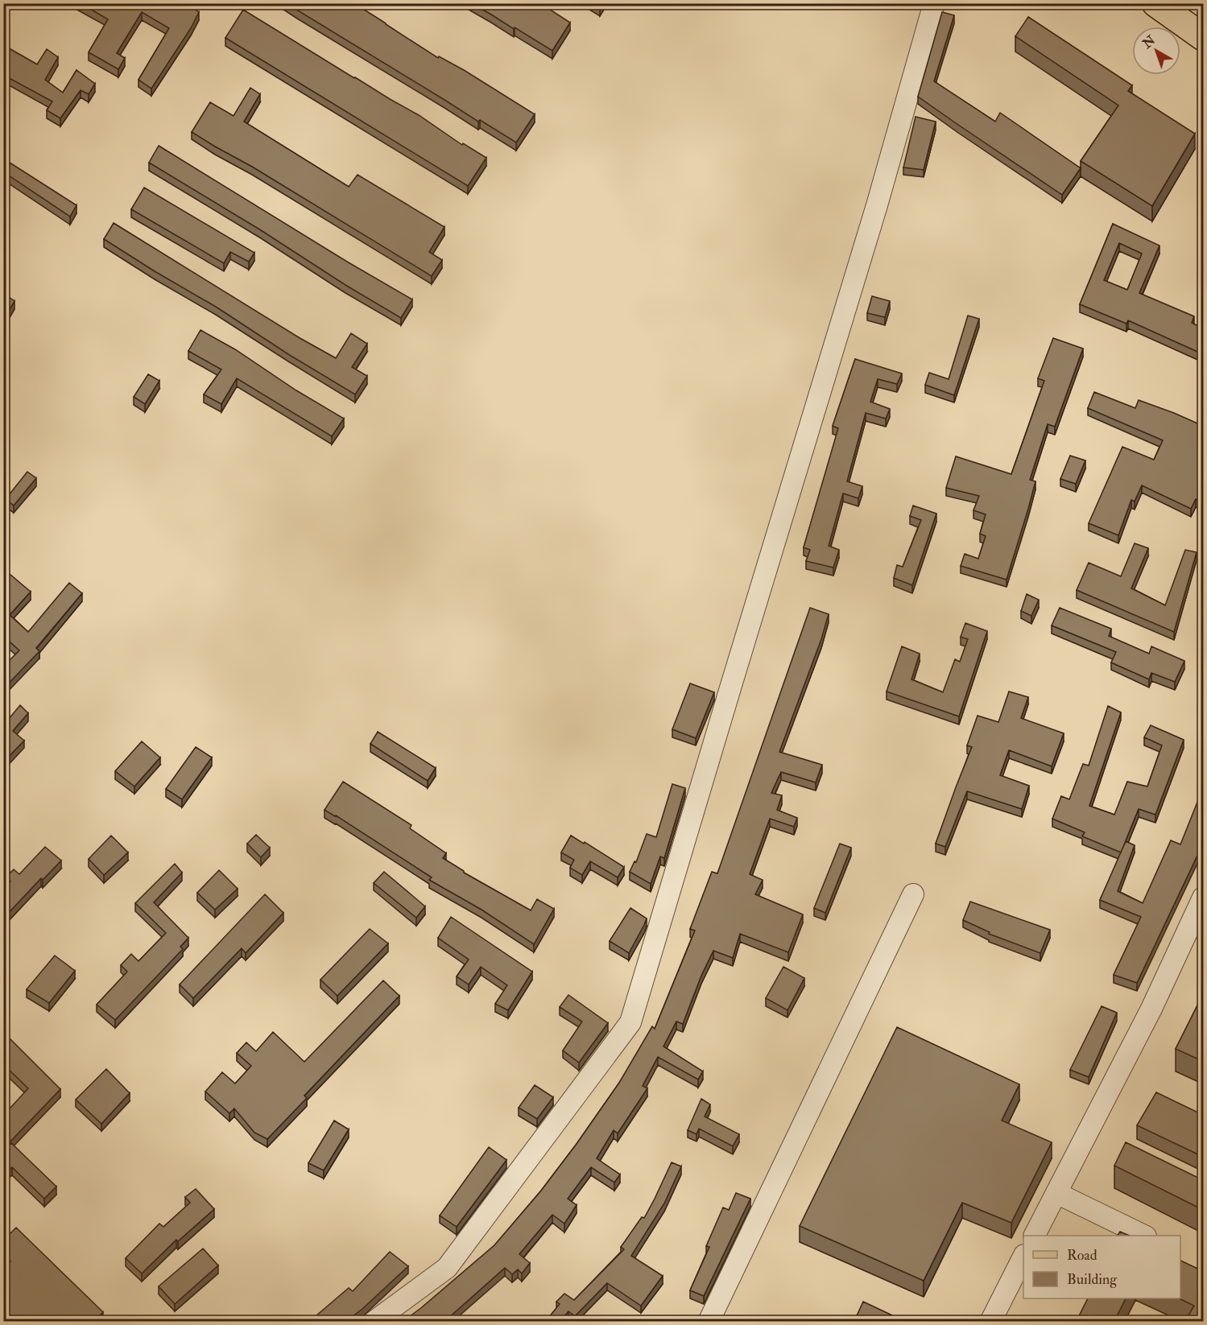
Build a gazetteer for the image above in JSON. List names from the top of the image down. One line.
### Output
{"legend":["Road","Building"],"north":"top left"}
